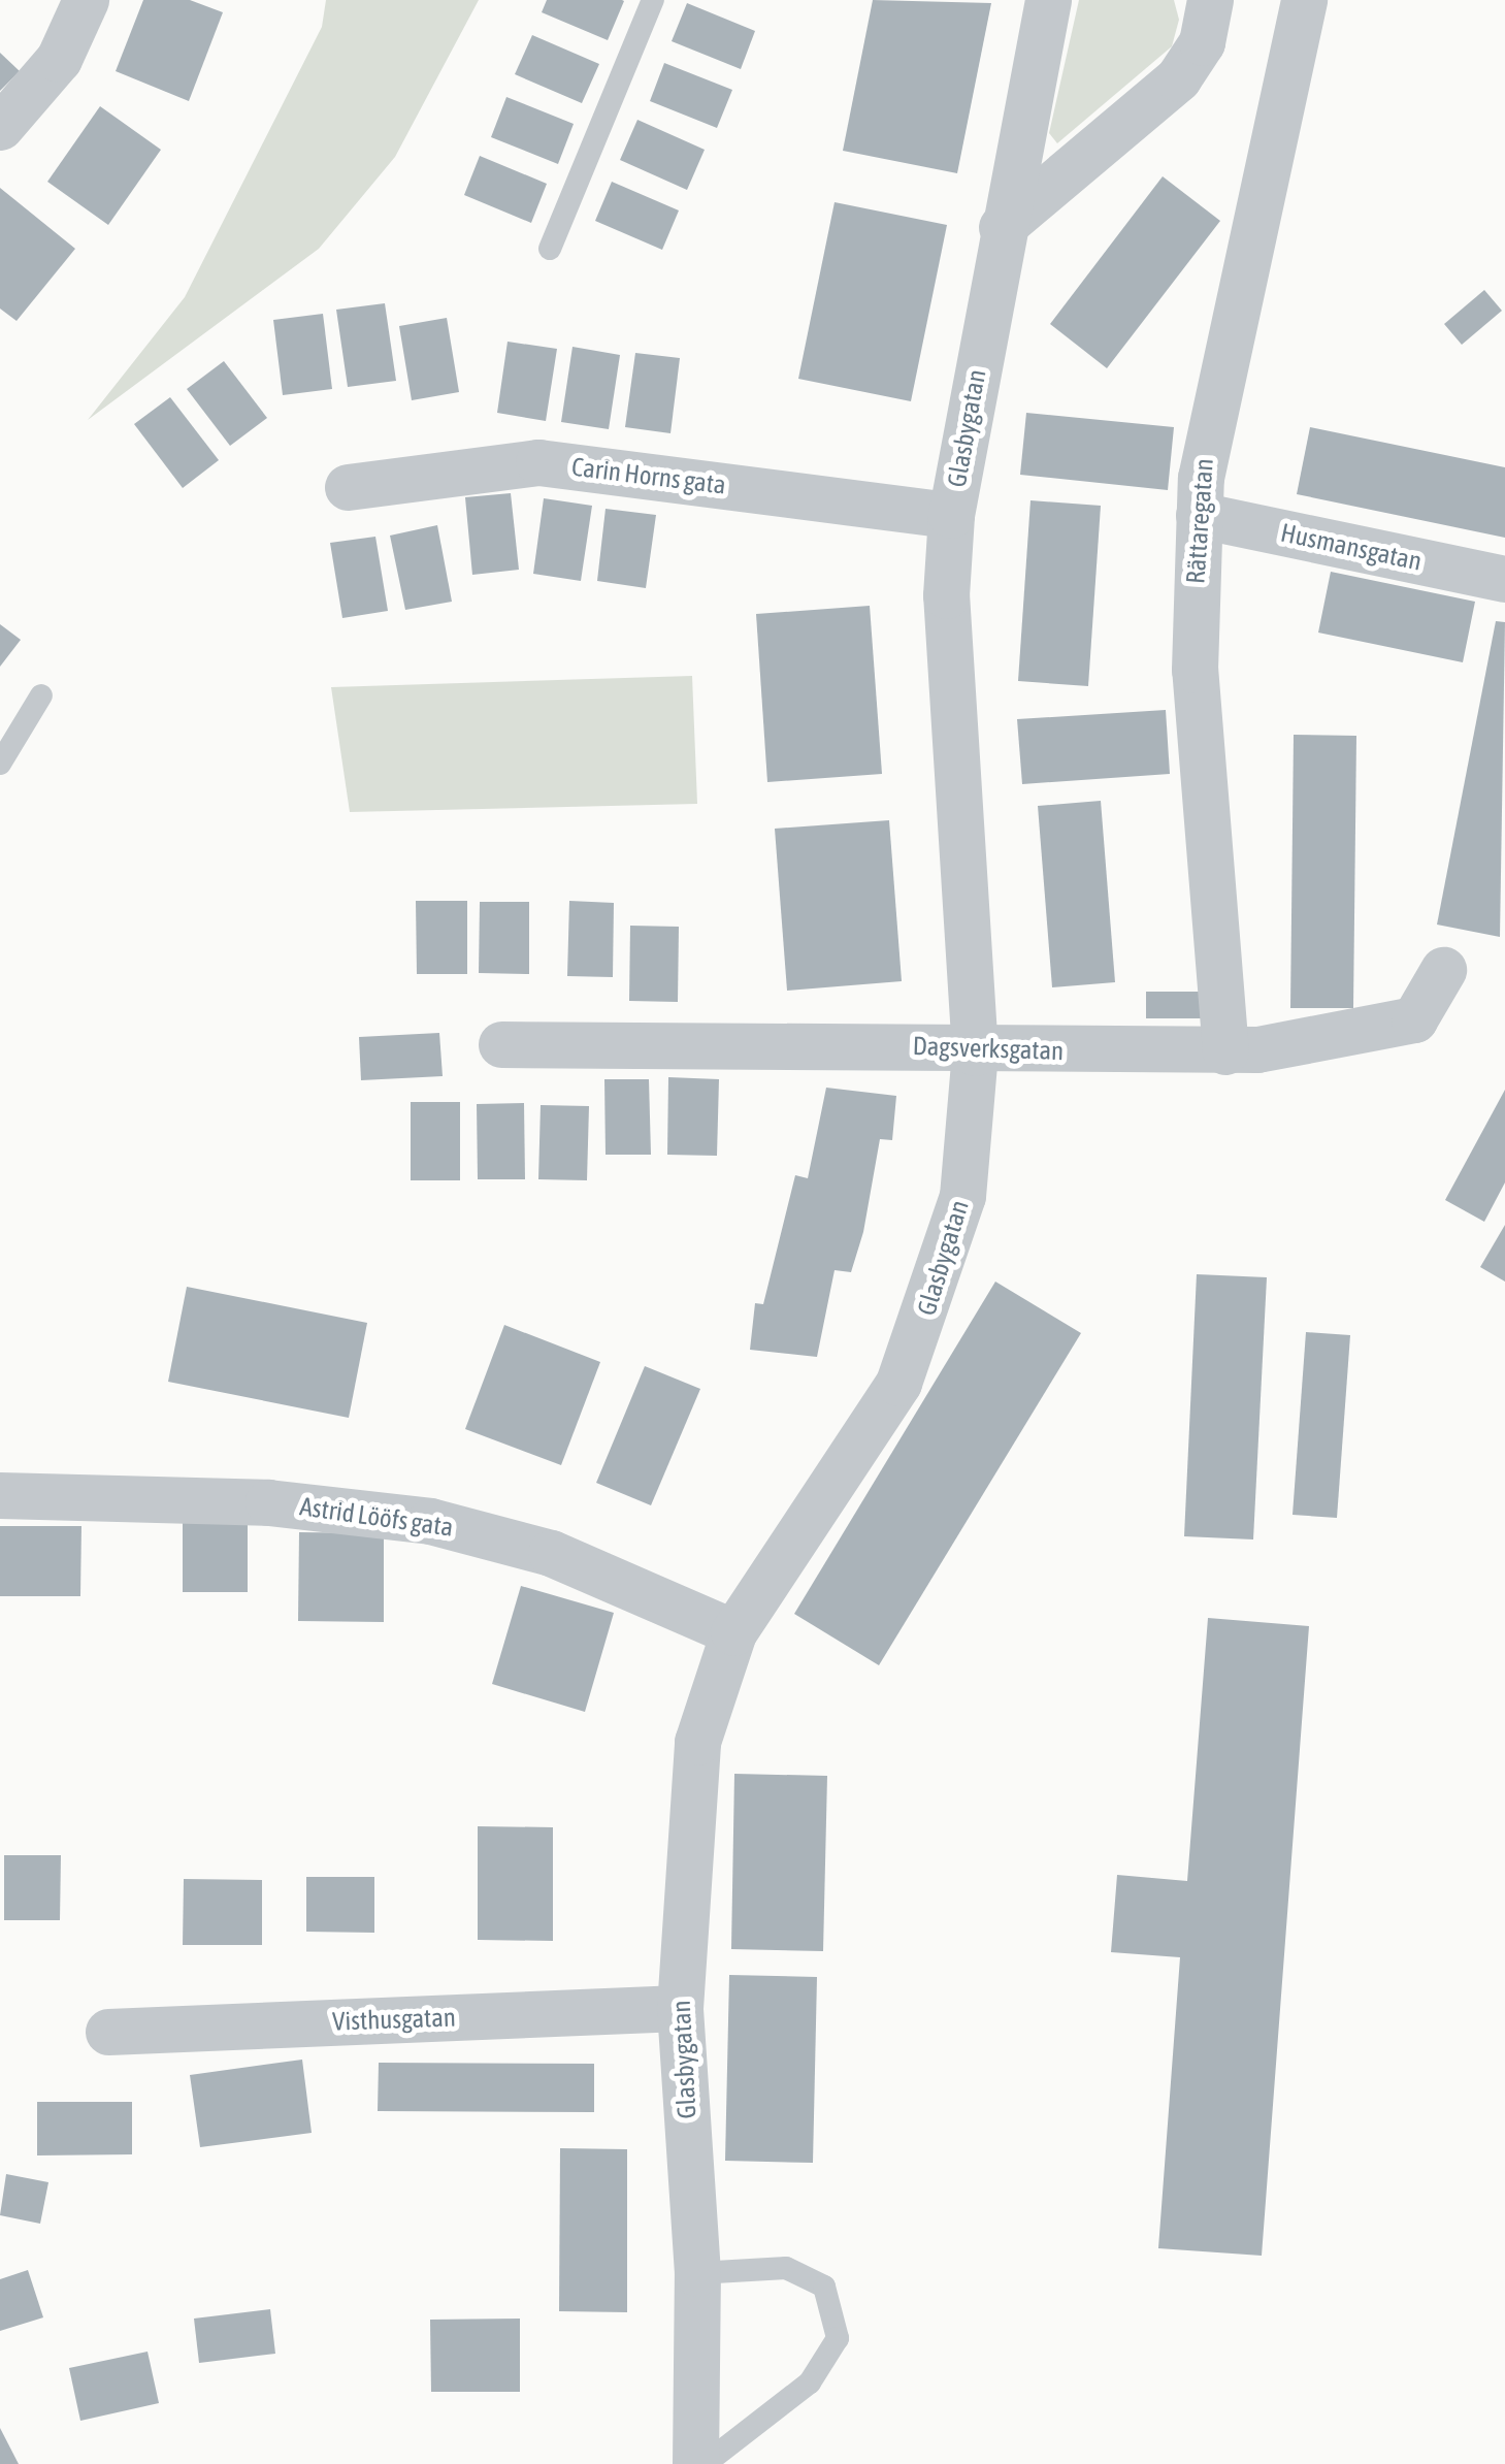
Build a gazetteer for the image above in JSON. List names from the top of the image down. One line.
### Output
{"streets":{"street":["Glasbygatan","Carin Horns gata","Rättaregatan","Husmansgatan","Dagsverksgatan","Astrid Lööfs gata","Visthusgatan"]},"crossings":[["Glasbygatan","Carin Horns gata"],["Glasbygatan","Dagsverksgatan"],["Glasbygatan","Astrid Lööfs gata"],["Glasbygatan","Visthusgatan"],["Rättaregatan","Husmansgatan"],["Rättaregatan","Dagsverksgatan"]]}
